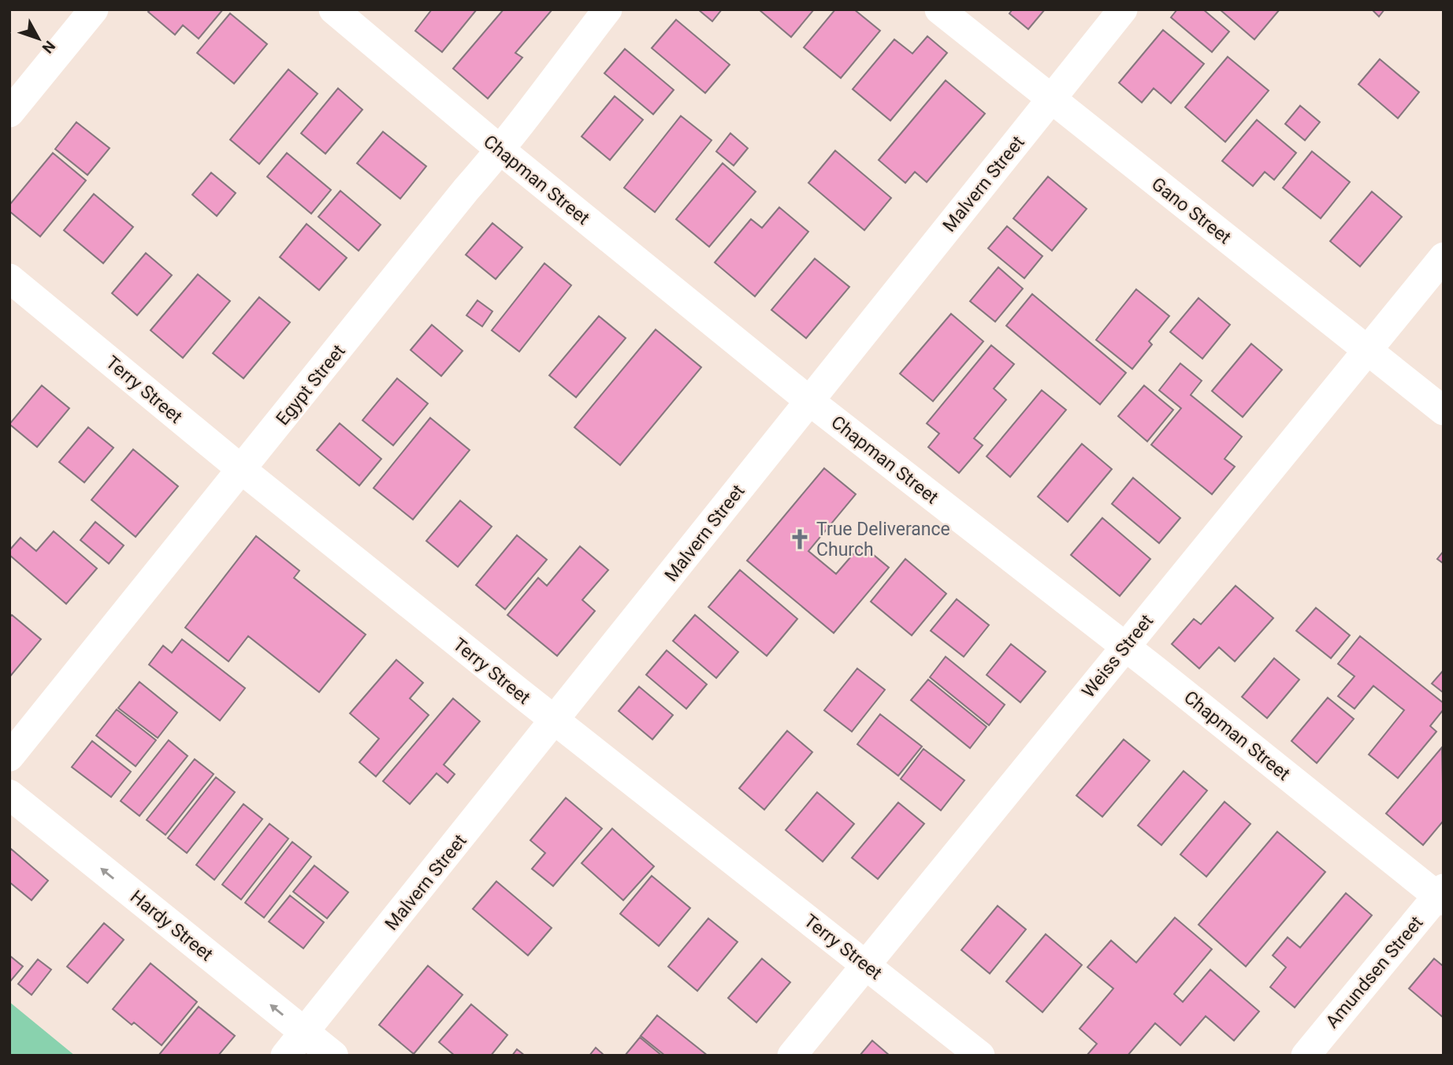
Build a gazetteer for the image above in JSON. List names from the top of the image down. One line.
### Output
{"streets":{"main road":["Hardy Street"],"street":["Chapman Street","Malvern Street","Gano Street","Egypt Street","Terry Street","Weiss Street","Amundsen Street"]},"crossings":[["Chapman Street","Malvern Street"],["Chapman Street","Egypt Street"],["Chapman Street","Weiss Street"],["Chapman Street","Amundsen Street"],["Malvern Street","Gano Street"],["Malvern Street","Terry Street"],["Malvern Street","Hardy Street"],["Gano Street","Weiss Street"],["Egypt Street","Terry Street"],["Terry Street","Weiss Street"]],"one_way":["Hardy Street"],"places":{"church":["True Deliverance Church"]},"north":"bottom right"}
